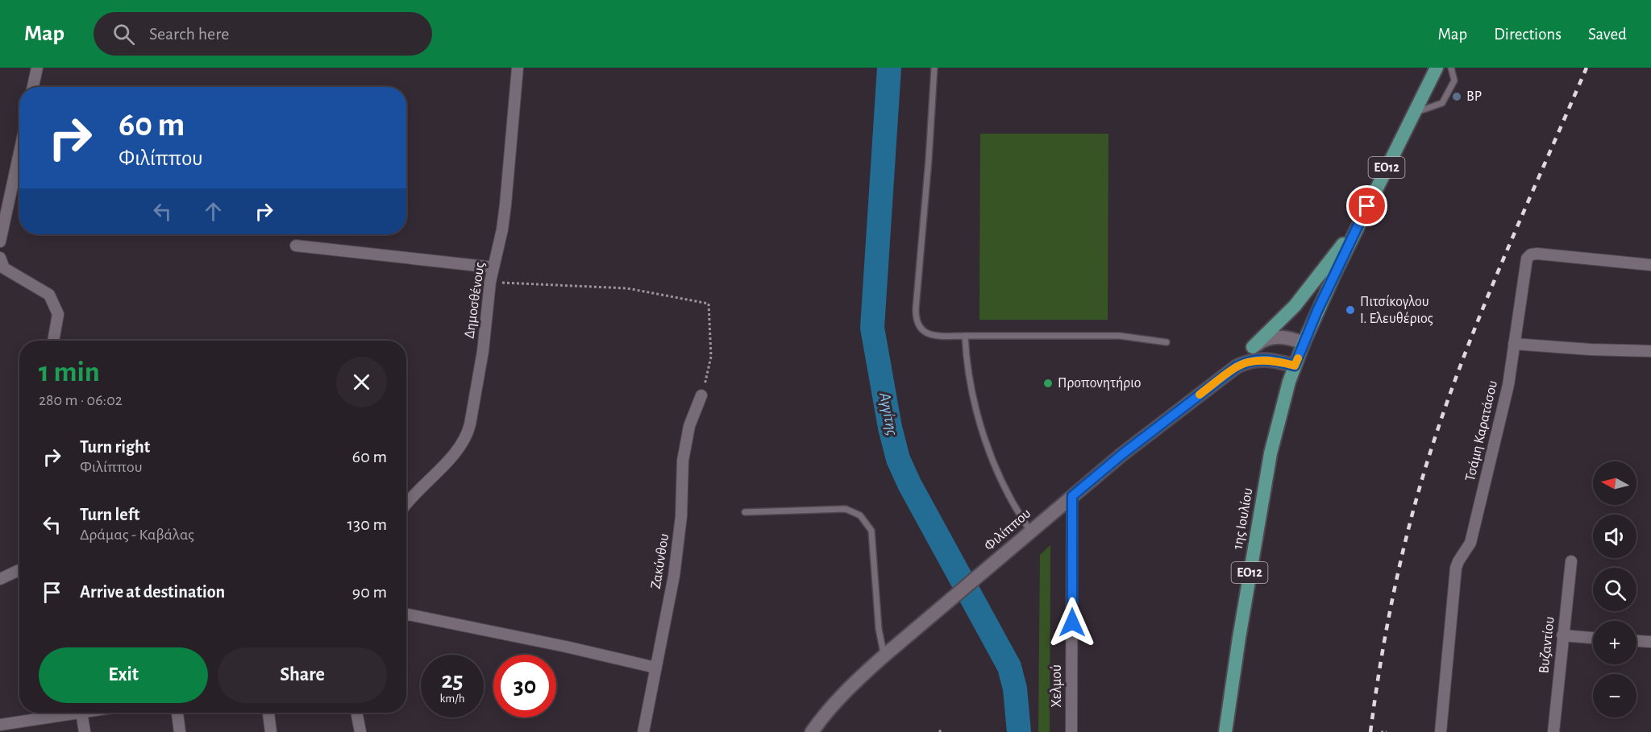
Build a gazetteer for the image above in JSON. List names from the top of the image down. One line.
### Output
{"streets":{"main road":["ΕΟ12","1ης Ιουλίου","Φιλίππου"],"street":["Δημοσθένους","Τσάμη Καρατάσου","Ζακύνθου","Βυζαντίου","Χελμού"]},"crossings":[["ΕΟ12","1ης Ιουλίου"],["ΕΟ12","Φιλίππου"],["1ης Ιουλίου","Φιλίππου"],["Φιλίππου","Χελμού"]],"water":["Αγγίτης"],"places":["BP","Πιτσίκογλου Ι. Ελευθέριος","Προπονητήριο"],"north":"left","page":{"header":"Map","search":"Search here","nav":["Map","Directions","Saved"],"turn":["60 m","Φιλίππου"],"heading":["1 min","280 m · 06:02"],"list":[{"name":"Turn right","note":"Φιλίππου","value":"60 m"},{"name":"Turn left","note":"Δράμας - Καβάλας","value":"130 m"},{"name":"Arrive at destination","value":"90 m"}],"map_buttons":["+","−"],"buttons":["Exit","Share"],"speed":"25 km/h","limit":"30"}}
